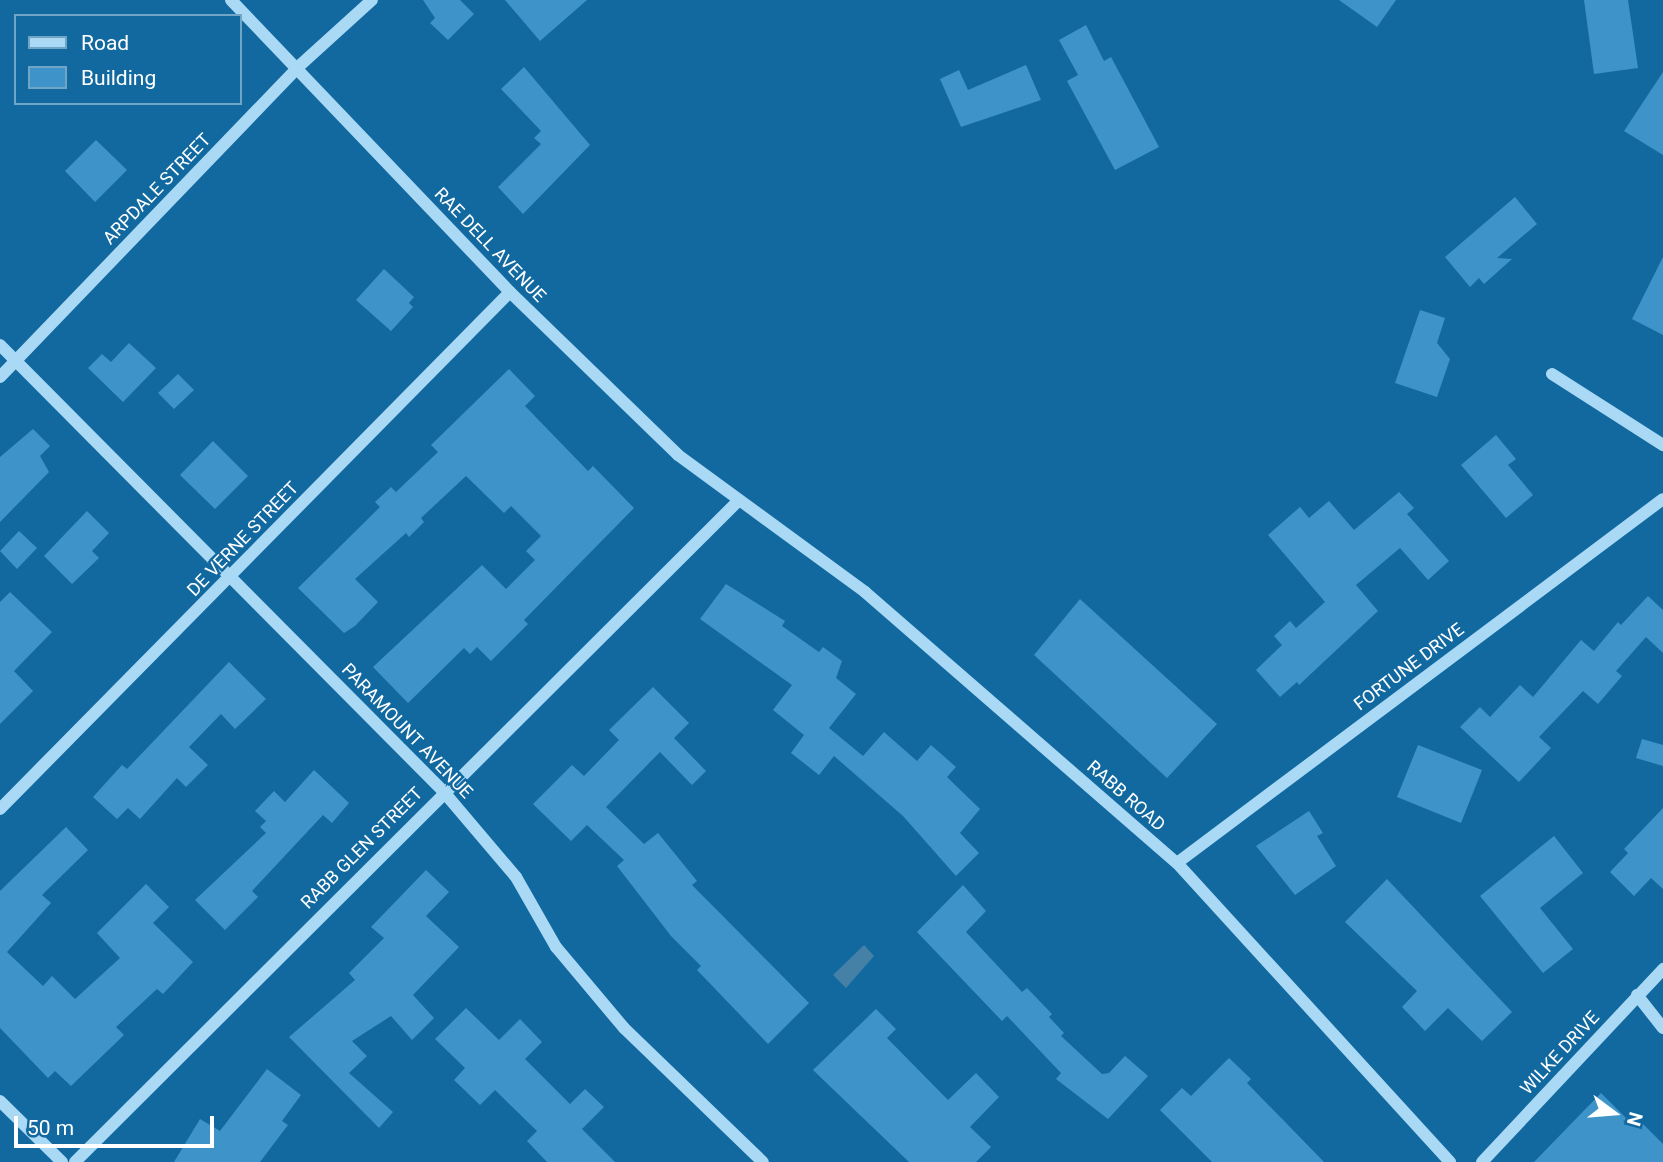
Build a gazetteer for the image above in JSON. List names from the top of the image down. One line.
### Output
{"streets":{"street":["ARPDALE STREET","RAE DELL AVENUE","DE VERNE STREET","FORTUNE DRIVE","PARAMOUNT AVENUE","RABB ROAD","RABB GLEN STREET","WILKE DRIVE"]},"crossings":[["ARPDALE STREET","RAE DELL AVENUE"],["ARPDALE STREET","PARAMOUNT AVENUE"],["RAE DELL AVENUE","DE VERNE STREET"],["RAE DELL AVENUE","RABB ROAD"],["RAE DELL AVENUE","RABB GLEN STREET"],["DE VERNE STREET","PARAMOUNT AVENUE"],["FORTUNE DRIVE","RABB ROAD"],["PARAMOUNT AVENUE","RABB GLEN STREET"],["RABB ROAD","RABB GLEN STREET"]],"legend":["Road","Building"],"scale_bar":"50 m","north":"right"}
